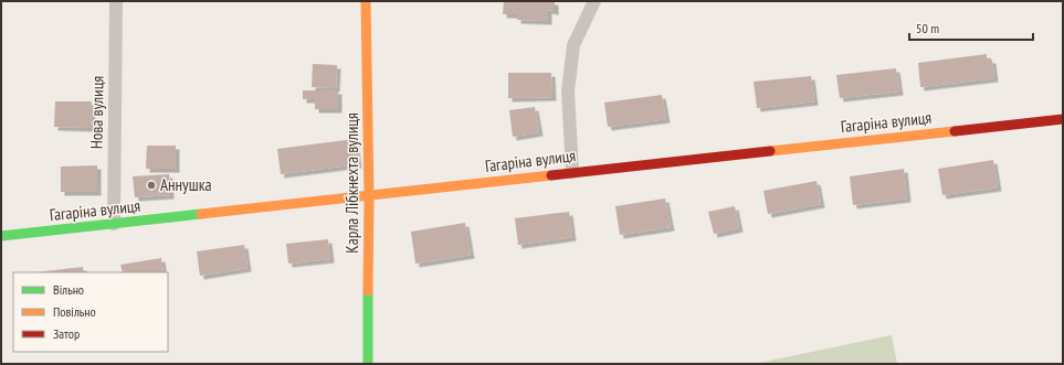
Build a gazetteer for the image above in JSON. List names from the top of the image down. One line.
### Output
{"streets":{"main road":["Гагаріна вулиця","Карла Лібкнехта вулиця"],"street":["Нова вулиця"]},"crossings":[["Нова вулиця","Гагаріна вулиця"],["Гагаріна вулиця","Карла Лібкнехта вулиця"]],"places":["Аннушка"],"legend":["Вільно","Повільно","Затор"],"scale_bar":"50 m"}
